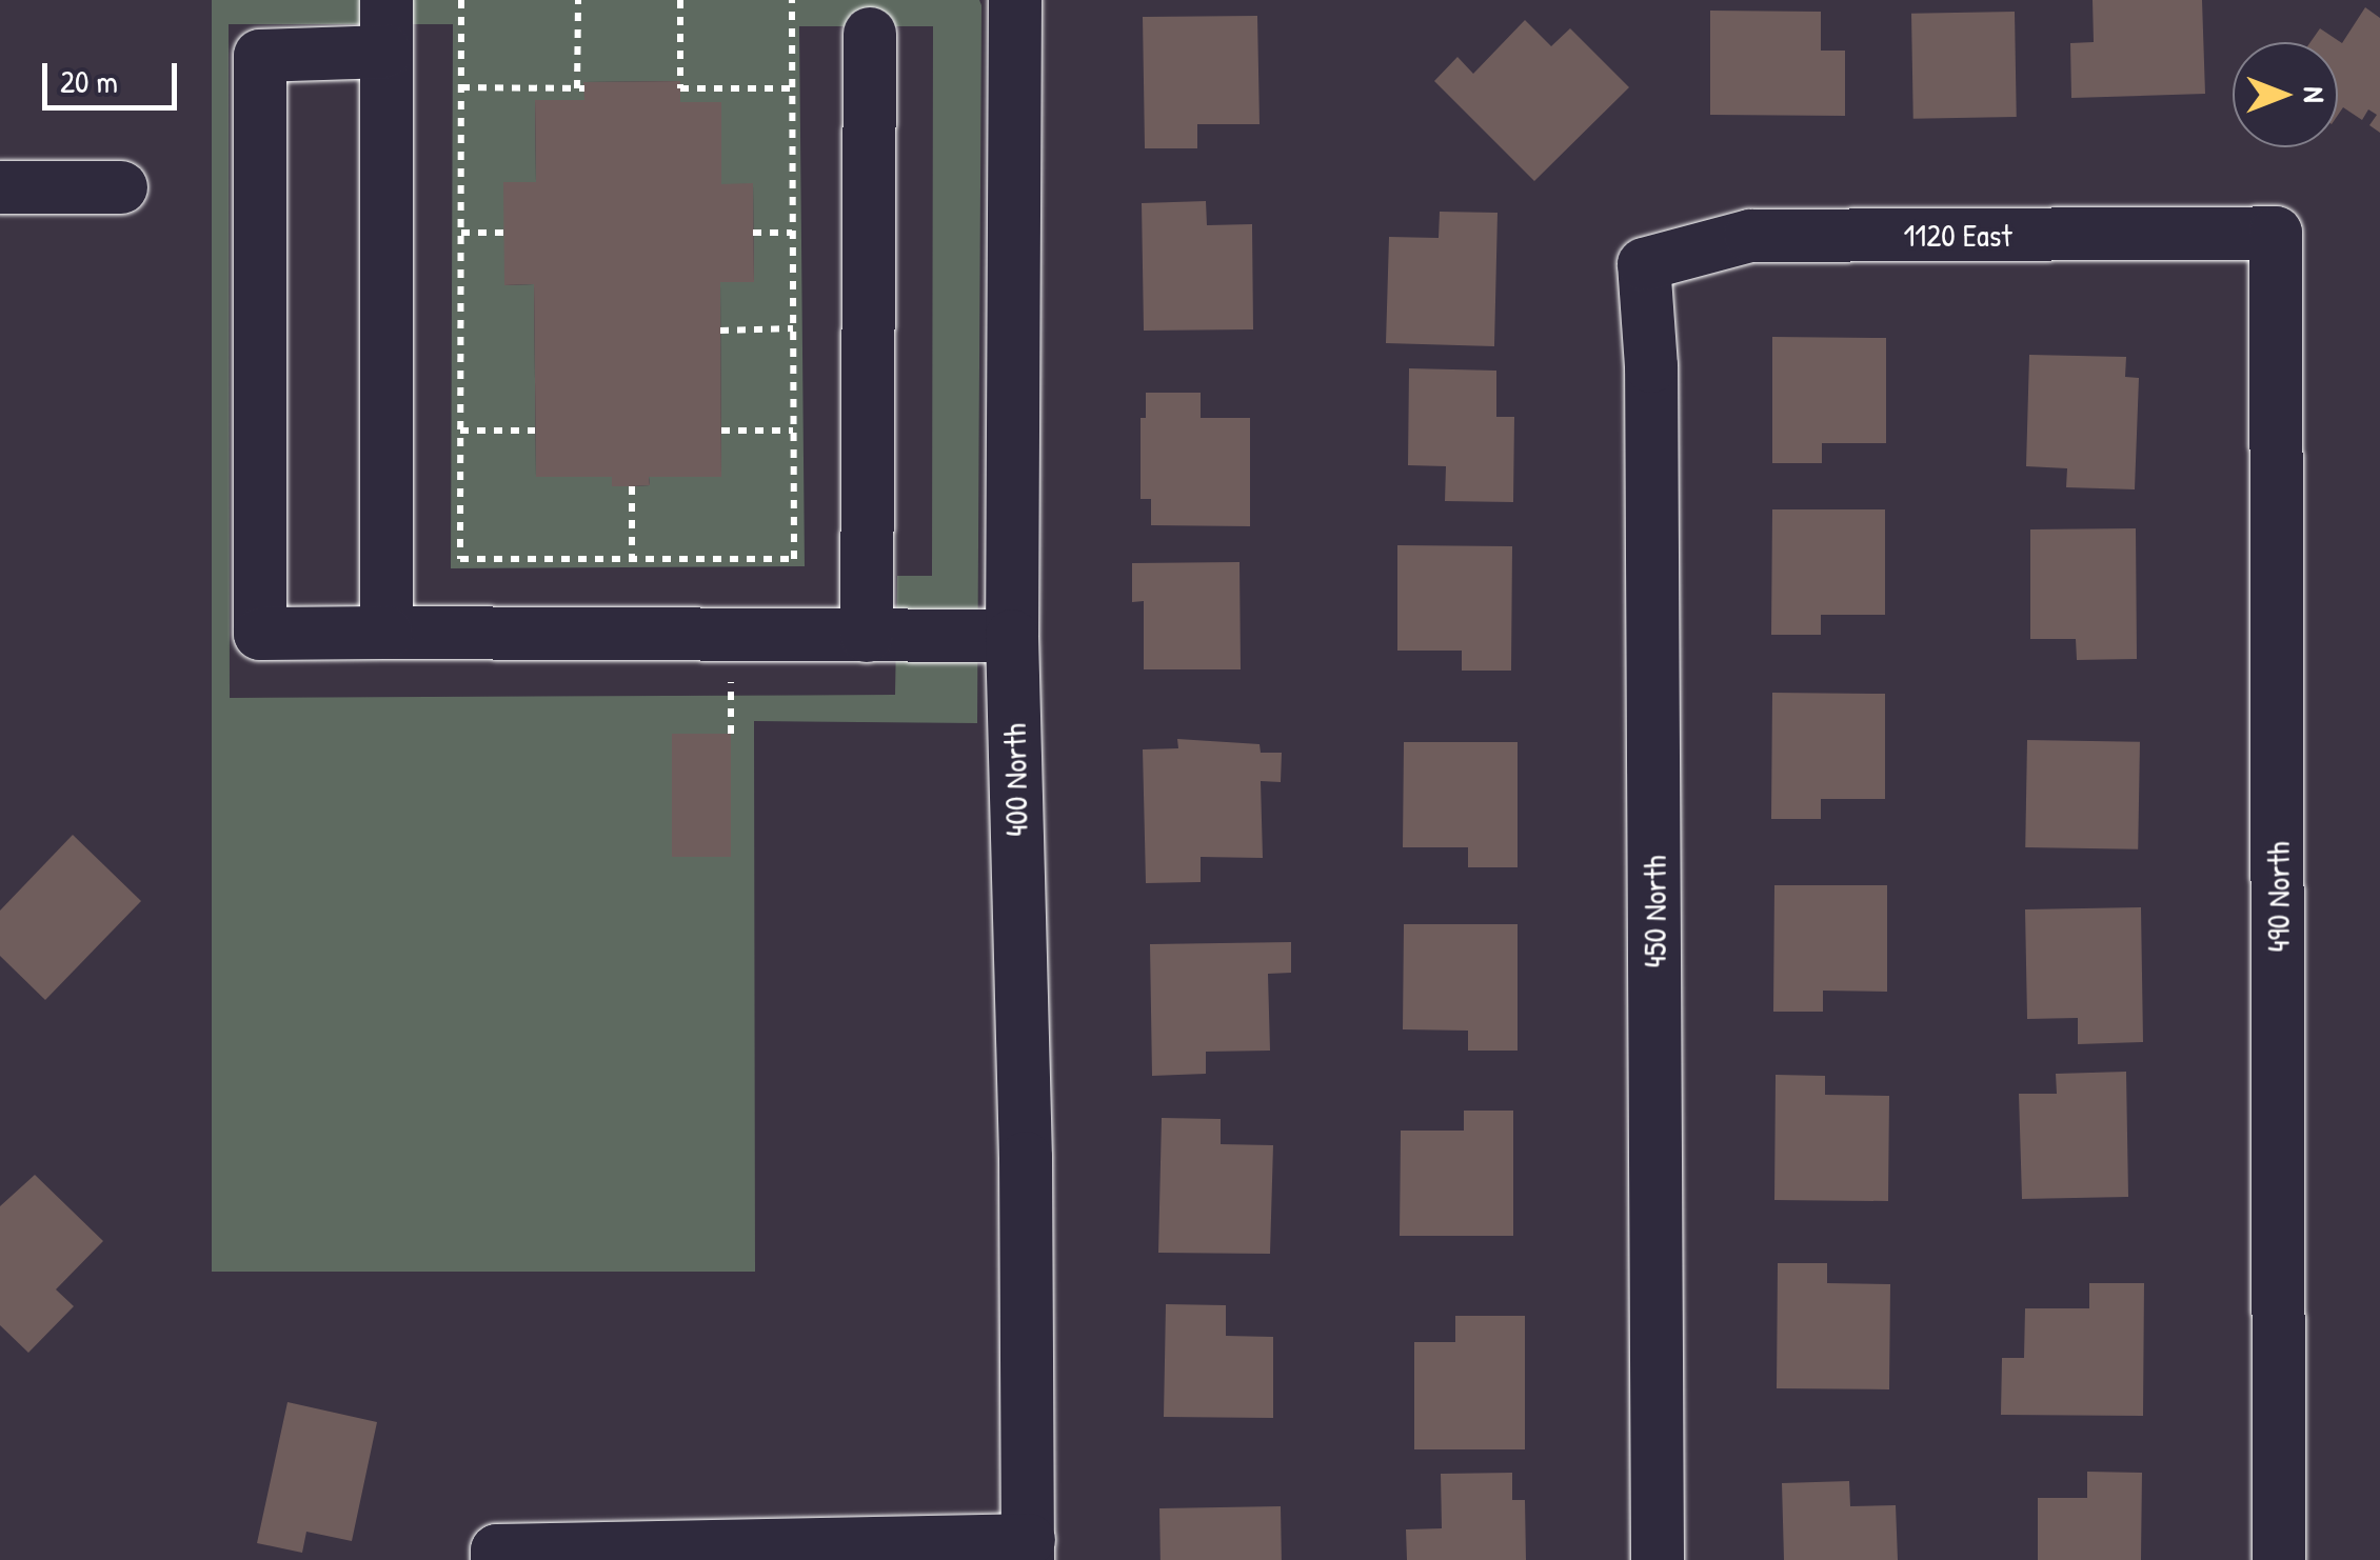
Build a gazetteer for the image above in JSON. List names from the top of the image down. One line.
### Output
{"streets":{"street":["1120 East","400 North","490 North","450 North"]},"crossings":[["1120 East","490 North"],["1120 East","450 North"]],"scale_bar":"20 m","north":"right"}
